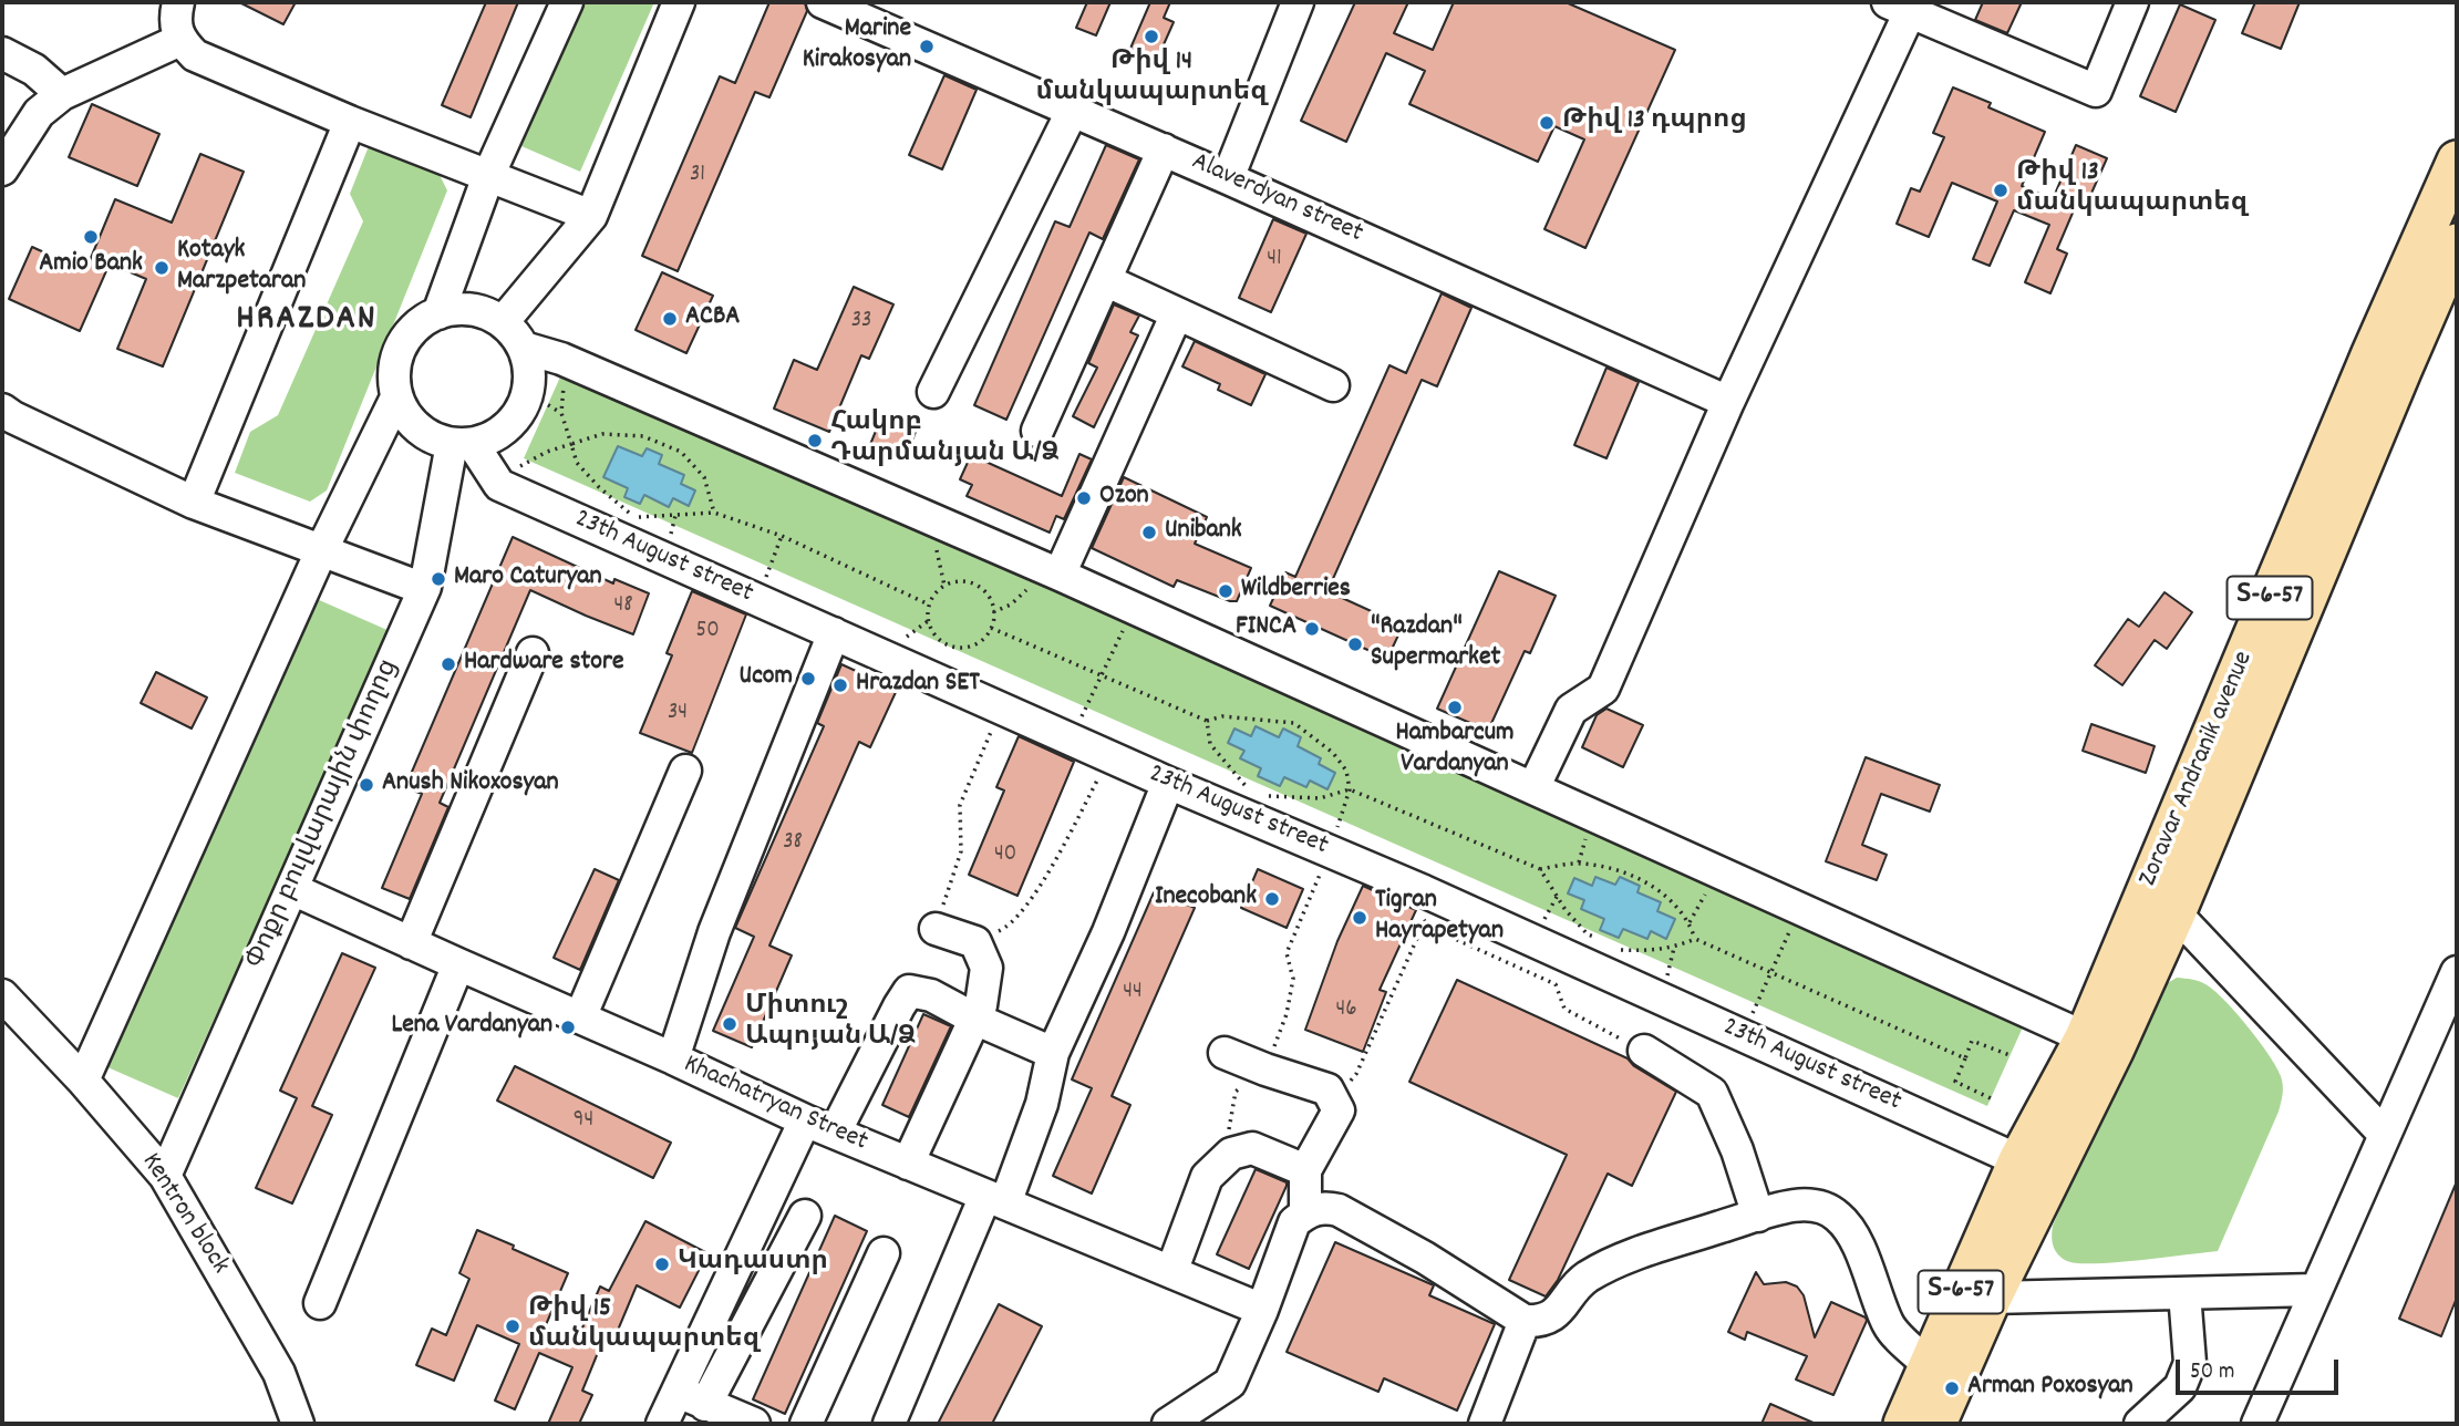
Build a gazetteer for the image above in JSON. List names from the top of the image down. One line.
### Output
{"streets":{"main road":["Տ-6-57","Zoravar Andranik avenue"],"street":["Alaverdyan street","23th August street","Փոքր բուլվարային փողոց","Khachatryan Street","Kentron block"]},"crossings":[["23th August street","Zoravar Andranik avenue"],["23th August street","Փոքր բուլվարային փողոց"],["Փոքր բուլվարային փողոց","Khachatryan Street"],["Փոքր բուլվարային փողոց","Kentron block"]],"districts":["HRAZDAN"],"places":["Թիվ 14 մանկապարտեզ","Marine Kirakosyan","Թիվ 13 դպրոց","Թիվ 13 մանկապարտեզ","Amio Bank","Kotayk Marzpetaran","ACBA","Հակոբ Դարմանյան Ա/Ձ","Ozon","Unibank","Maro Caturyan","Wildberries","FINCA","\"Razdan\" Supermarket","Hardware store","Ucom","Hrazdan SET","Hambarcum Vardanyan","Anush Nikoxosyan","Inecobank","Tigran Hayrapetyan","Միտուշ Ապոյան Ա/Ձ","Lena Vardanyan","Կադաստր","Թիվ 15 մանկապարտեզ","Arman Poxosyan"],"house_numbers":["31","41","33","48","50","34","38","40","44","46","94"],"scale_bar":"50 m"}
